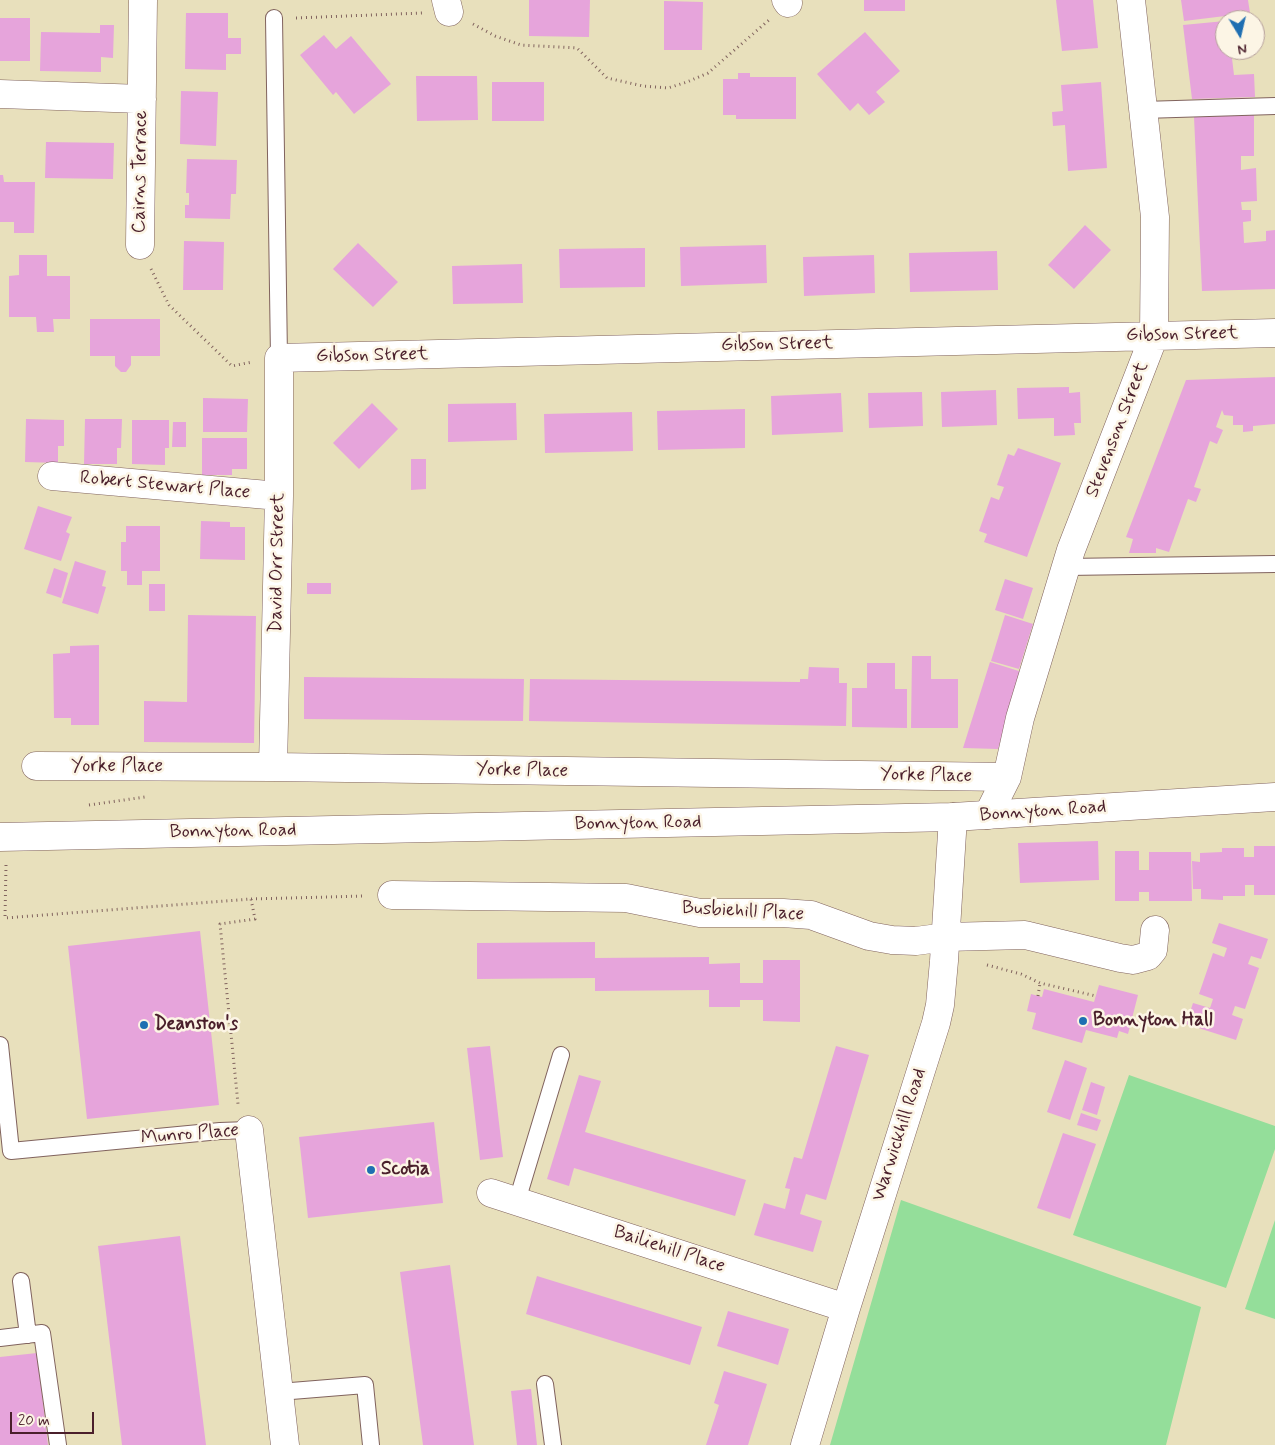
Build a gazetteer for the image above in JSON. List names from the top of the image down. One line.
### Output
{"streets":{"street":["Cairns Terrace","Gibson Street","Stevenson Street","Robert Stewart Place","David Orr Street","Yorke Place","Bonnyton Road","Busbiehill Place","Munro Place","Warwickhill Road","Bailiehill Place"]},"crossings":[["Gibson Street","Stevenson Street"],["Gibson Street","David Orr Street"],["Stevenson Street","Yorke Place"],["Stevenson Street","Bonnyton Road"],["Robert Stewart Place","David Orr Street"],["David Orr Street","Yorke Place"],["Bonnyton Road","Warwickhill Road"],["Busbiehill Place","Warwickhill Road"],["Warwickhill Road","Bailiehill Place"]],"places":["Bonnyton Hall","Deanston's","Scotia"],"scale_bar":"20 m","north":"bottom"}
